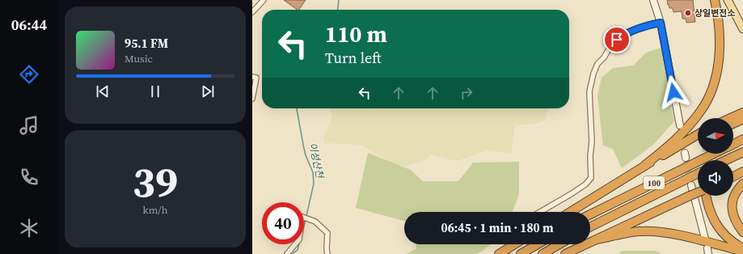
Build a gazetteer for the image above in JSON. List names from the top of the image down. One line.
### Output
{"streets":{"highway":["100"]},"water":["이성산천"],"places":["상일변전소"],"north":"right","page":{"tabs":"06:44","turn":["110 m","Turn left"],"song":["95.1 FM","Music"],"tile":["39","km/h"],"limit":"40","trip":"06:45 · 1 min · 180 m"}}
